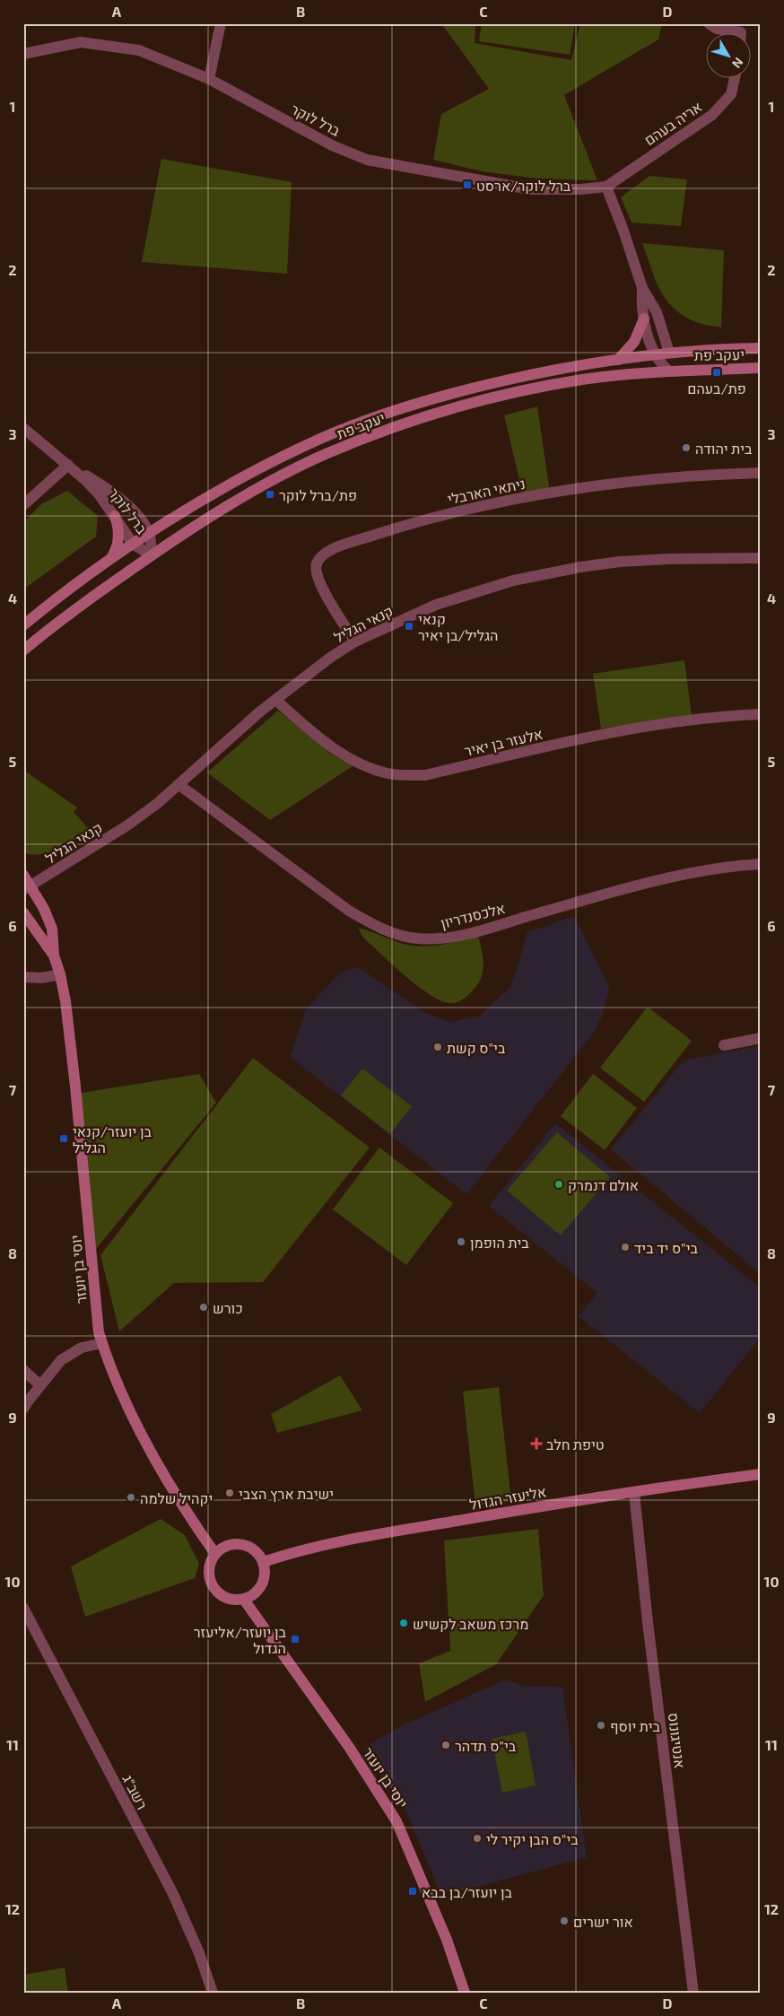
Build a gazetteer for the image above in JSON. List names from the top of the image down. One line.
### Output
{"streets":{"street":["ברל לוקר","אריה בעהם","יעקב פת","ניתאי הארבלי","קנאי הגליל","אלעזר בן יאיר","אלכסנדריון","יוסי בן יועזר","אליעזר הגדול","אנטיגונוס","רשב\"ג"]},"crossings":[["ברל לוקר","אריה בעהם"],["ברל לוקר","יעקב פת"],["ניתאי הארבלי","קנאי הגליל"],["קנאי הגליל","אלעזר בן יאיר"],["קנאי הגליל","אלכסנדריון"],["קנאי הגליל","יוסי בן יועזר"],["יוסי בן יועזר","אליעזר הגדול"],["אליעזר הגדול","אנטיגונוס"]],"places":{"transit":["ברל לוקר/ארסט","פת/בעהם","פת/ברל לוקר","קנאי הגליל/בן יאיר","בן יועזר/קנאי הגליל","בן יועזר/אליעזר הגדול","בן יועזר/בן בבא"],"other":["בית יהודה","בי\"ס קשת","אולם דנמרק","בית הופמן","בי\"ס יד ביד","כורש","ישיבת ארץ הצבי","יקהיל שלמה","מרכז משאב לקשיש","בית יוסף","בי\"ס תדהר","בי\"ס הבן יקיר לי","אור ישרים"],"health":["טיפת חלב"]},"north":"bottom right","grid":{"columns":["A","B","C","D"],"rows":["1","2","3","4","5","6","7","8","9","10","11","12"]}}
